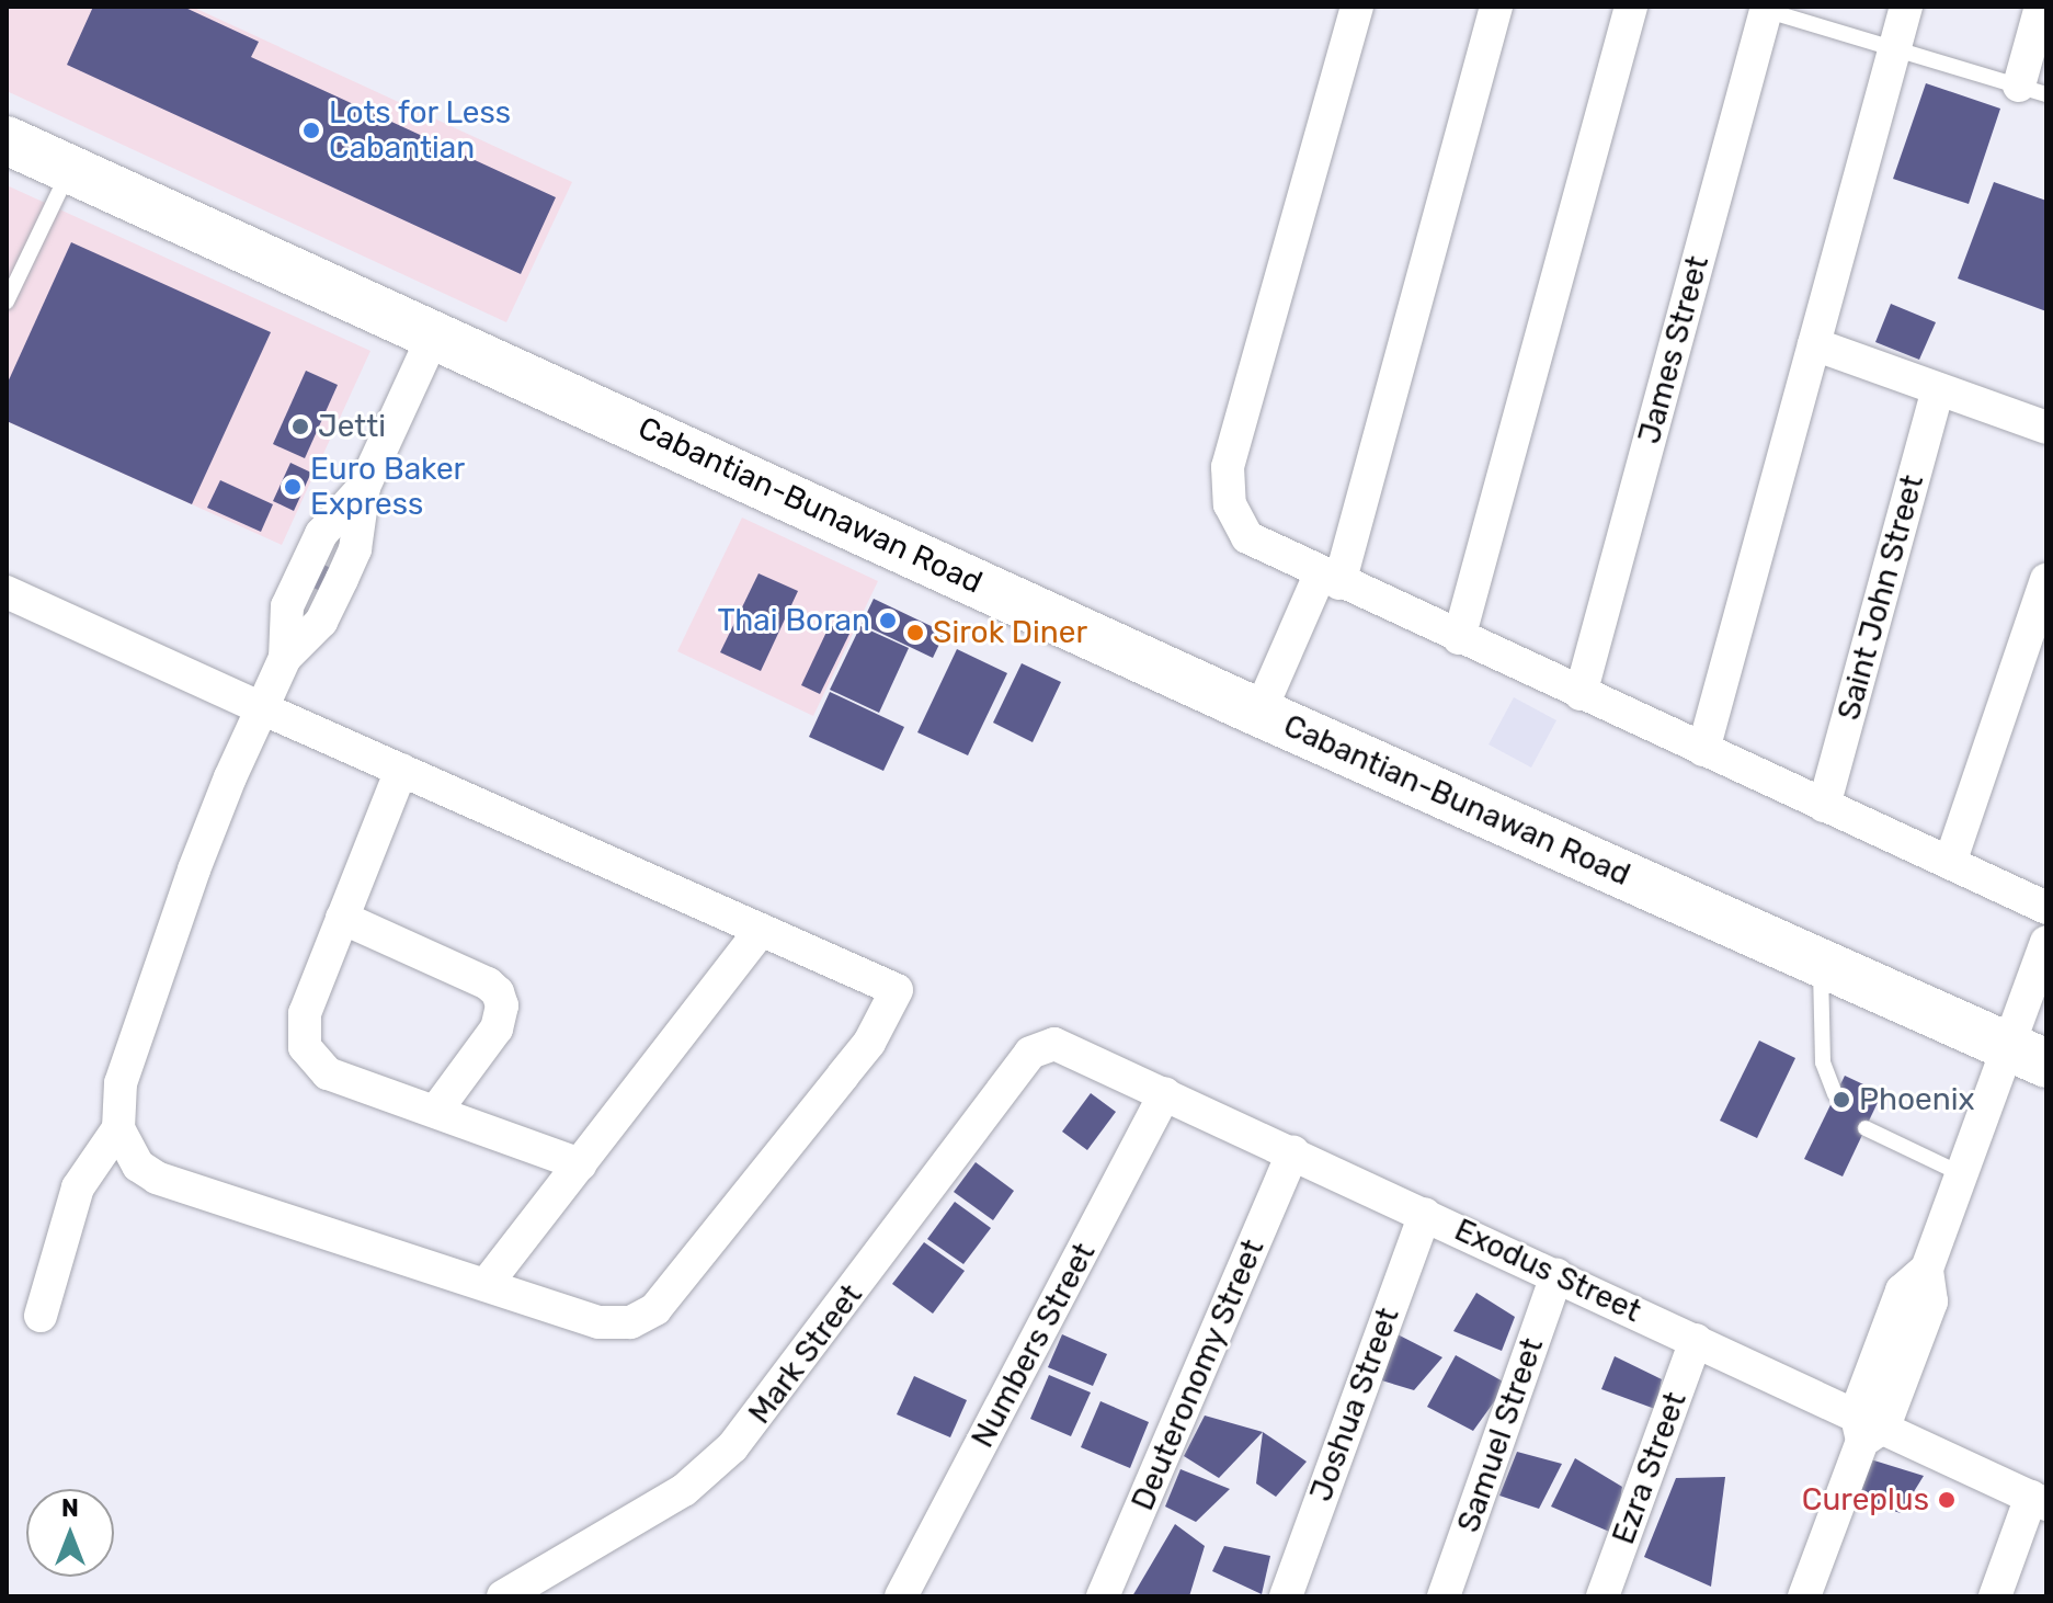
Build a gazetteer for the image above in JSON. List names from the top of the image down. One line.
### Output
{"streets":{"main road":["Cabantian-Bunawan Road"],"street":["James Street","Saint John Street","Exodus Street","Numbers Street","Mark Street","Deuteronomy Street","Joshua Street","Samuel Street","Ezra Street"]},"crossings":[["Exodus Street","Numbers Street"],["Exodus Street","Mark Street"],["Exodus Street","Deuteronomy Street"],["Exodus Street","Joshua Street"],["Exodus Street","Samuel Street"],["Exodus Street","Ezra Street"]],"places":["Lots for Less Cabantian","Jetti","Euro Baker Express","Thai Boran","Sirok Diner","Phoenix","Cureplus"],"north":"top"}
